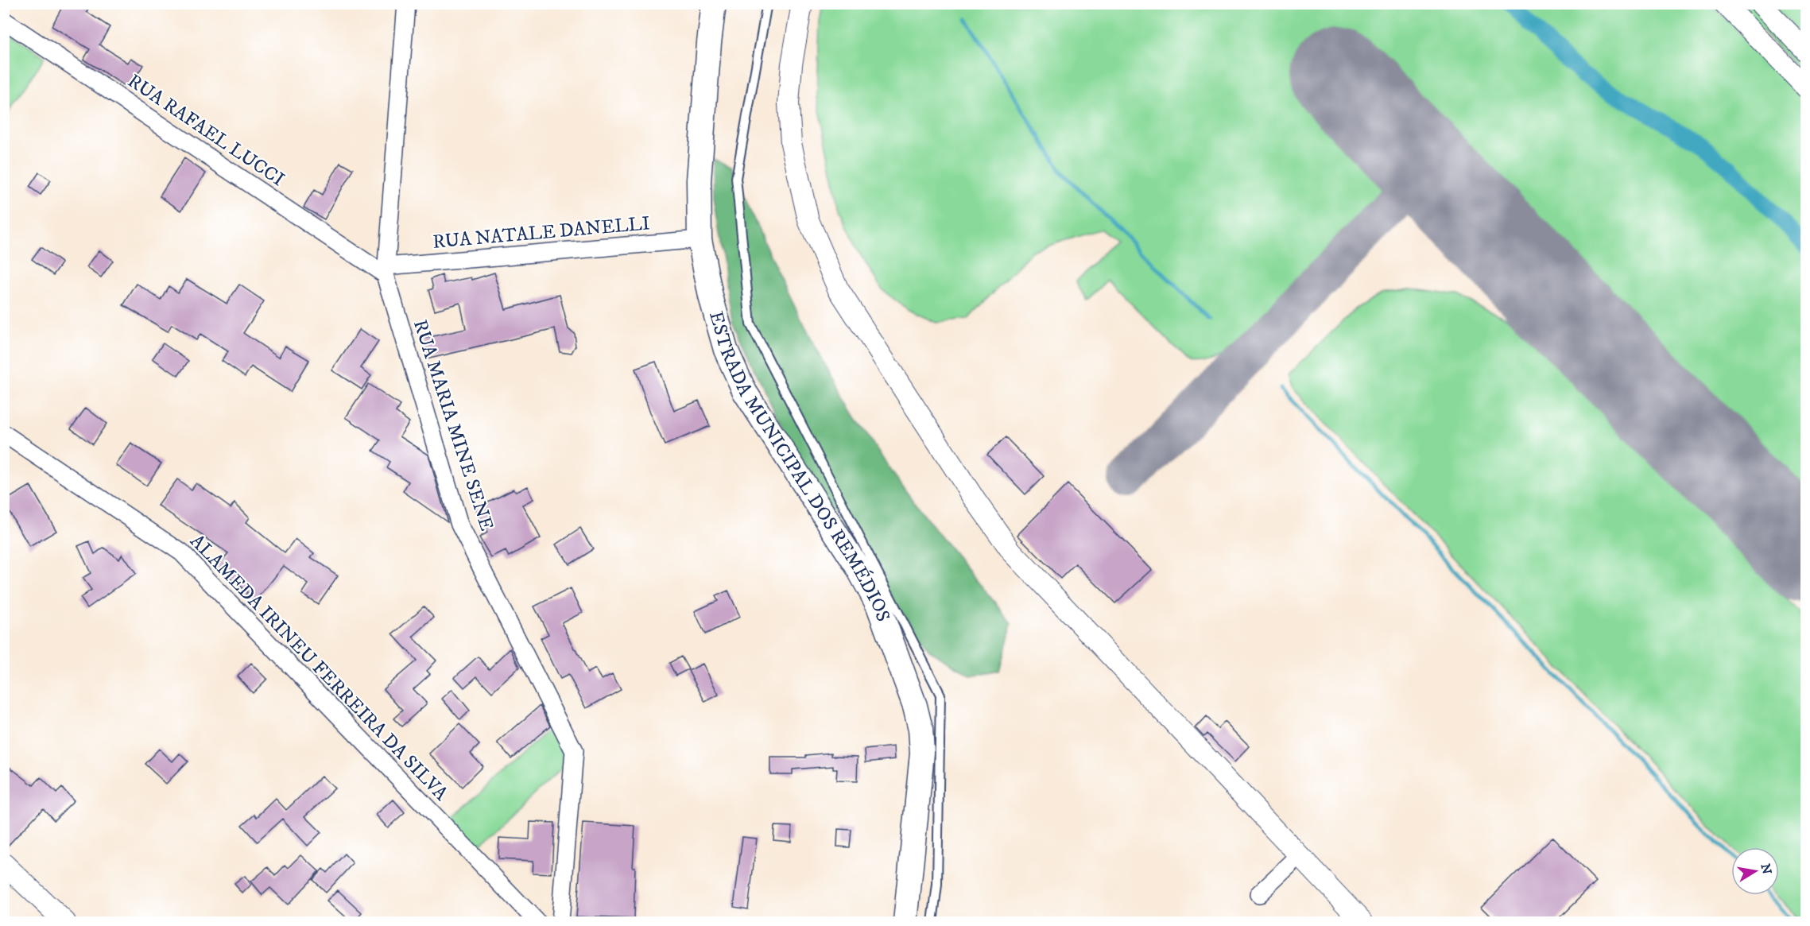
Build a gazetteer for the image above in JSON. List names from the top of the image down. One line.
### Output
{"streets":{"main road":["ESTRADA MUNICIPAL DOS REMÉDIOS"],"street":["RUA RAFAEL LUCCI","RUA NATALE DANELLI","RUA MARIA MINE SENE","ALAMEDA IRINEU FERREIRA DA SILVA"]},"crossings":[["RUA RAFAEL LUCCI","RUA NATALE DANELLI"],["RUA RAFAEL LUCCI","RUA MARIA MINE SENE"],["RUA NATALE DANELLI","RUA MARIA MINE SENE"],["RUA NATALE DANELLI","ESTRADA MUNICIPAL DOS REMÉDIOS"]],"north":"right"}
